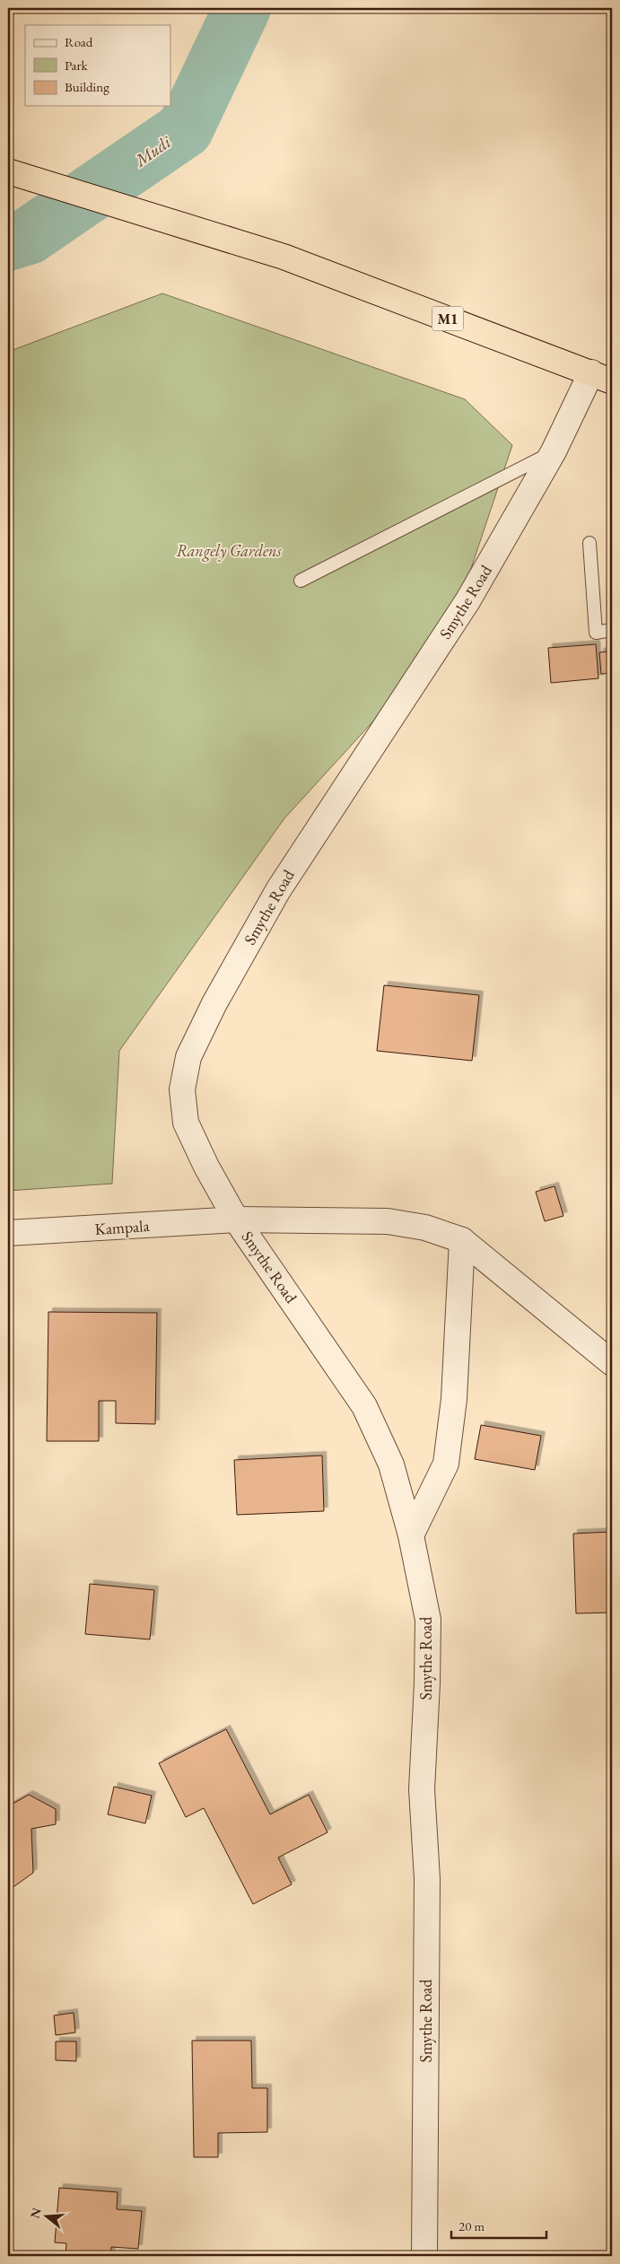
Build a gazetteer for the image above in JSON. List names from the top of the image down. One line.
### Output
{"streets":{"highway":["M1"],"street":["Smythe Road","Kampala"]},"crossings":[["M1","Smythe Road"],["Smythe Road","Kampala"]],"water":["Mudi"],"parks":["Rangely Gardens"],"legend":["Road","Park","Building"],"scale_bar":"20 m","north":"left"}
